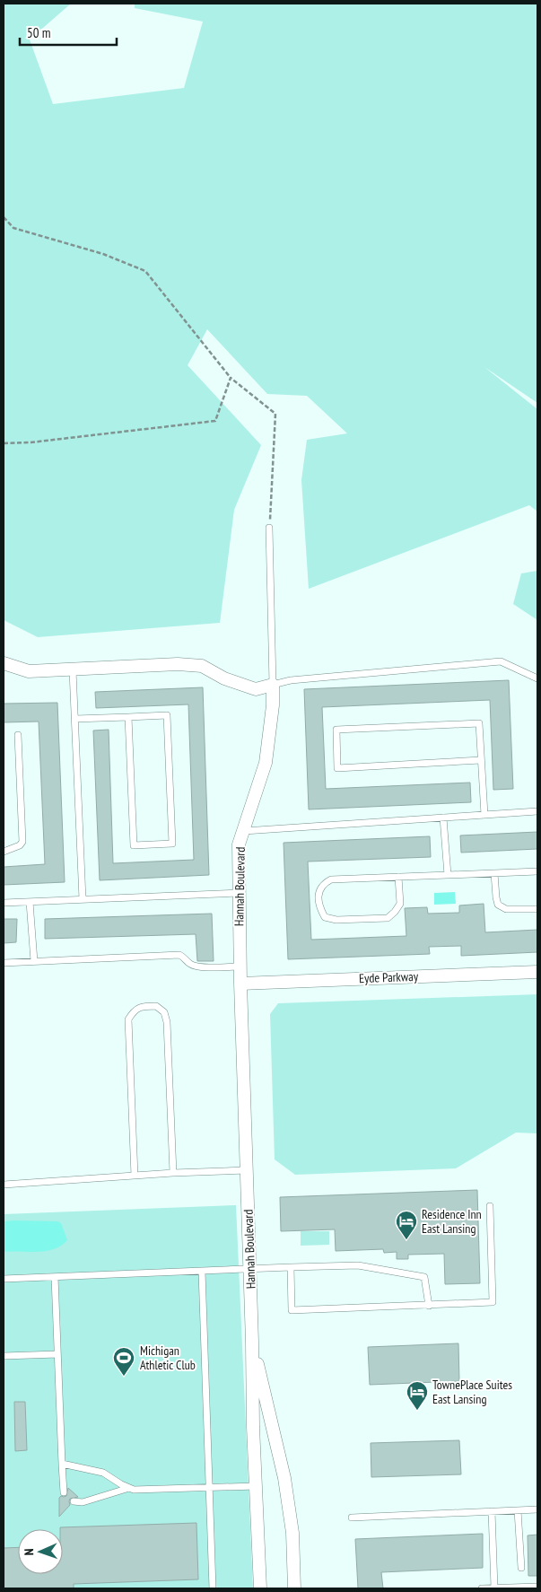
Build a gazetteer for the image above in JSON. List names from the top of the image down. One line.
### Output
{"streets":{"street":["Hannah Boulevard","Eyde Parkway"]},"crossings":[["Hannah Boulevard","Eyde Parkway"]],"places":{"hotel":["Residence Inn East Lansing","TownePlace Suites East Lansing"],"sports":["Michigan Athletic Club"]},"scale_bar":"50 m","north":"left"}
